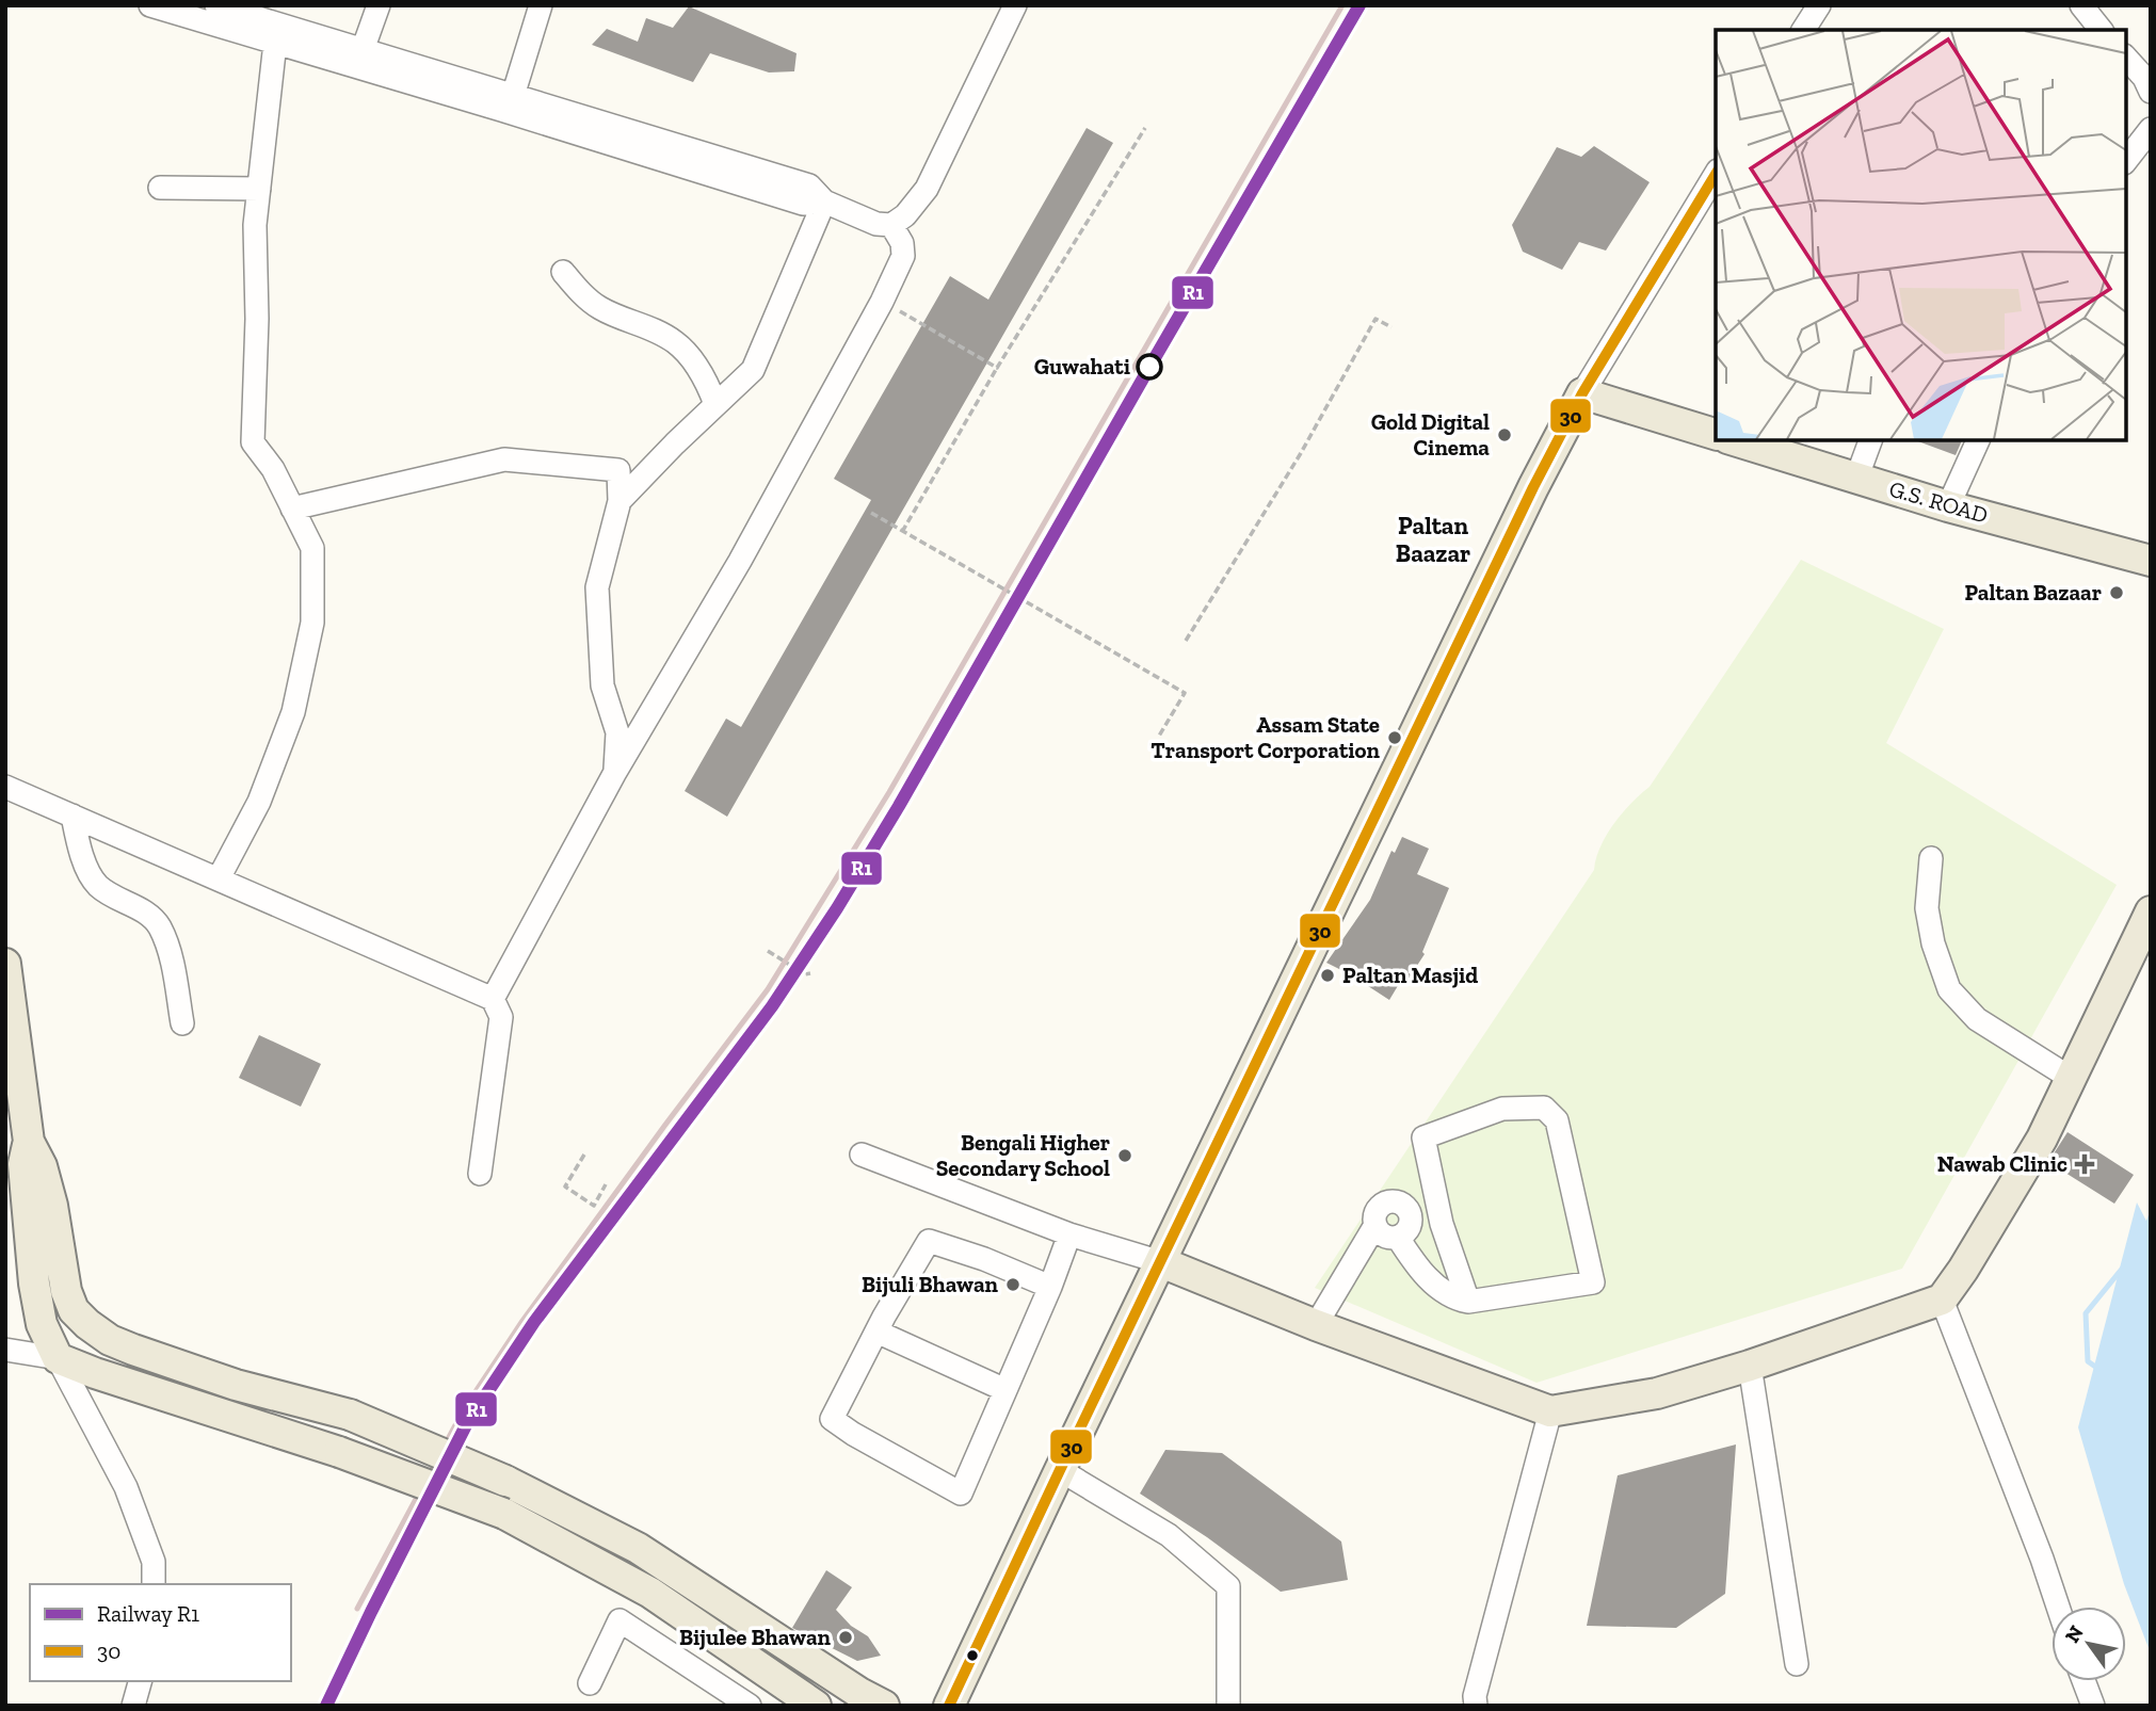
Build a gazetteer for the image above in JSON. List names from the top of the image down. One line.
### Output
{"streets":{"main road":["G.S. ROAD"]},"districts":["Paltan Baazar"],"places":{"other":["Guwahati","Gold Digital Cinema","Paltan Bazaar","Assam State Transport Corporation","Paltan Masjid","Bengali Higher Secondary School","Bijuli Bhawan","Bijulee Bhawan"],"health":["Nawab Clinic"]},"lines":["rail line R1","transit line 30"],"legend":["Railway R1","30"],"north":"top left"}
